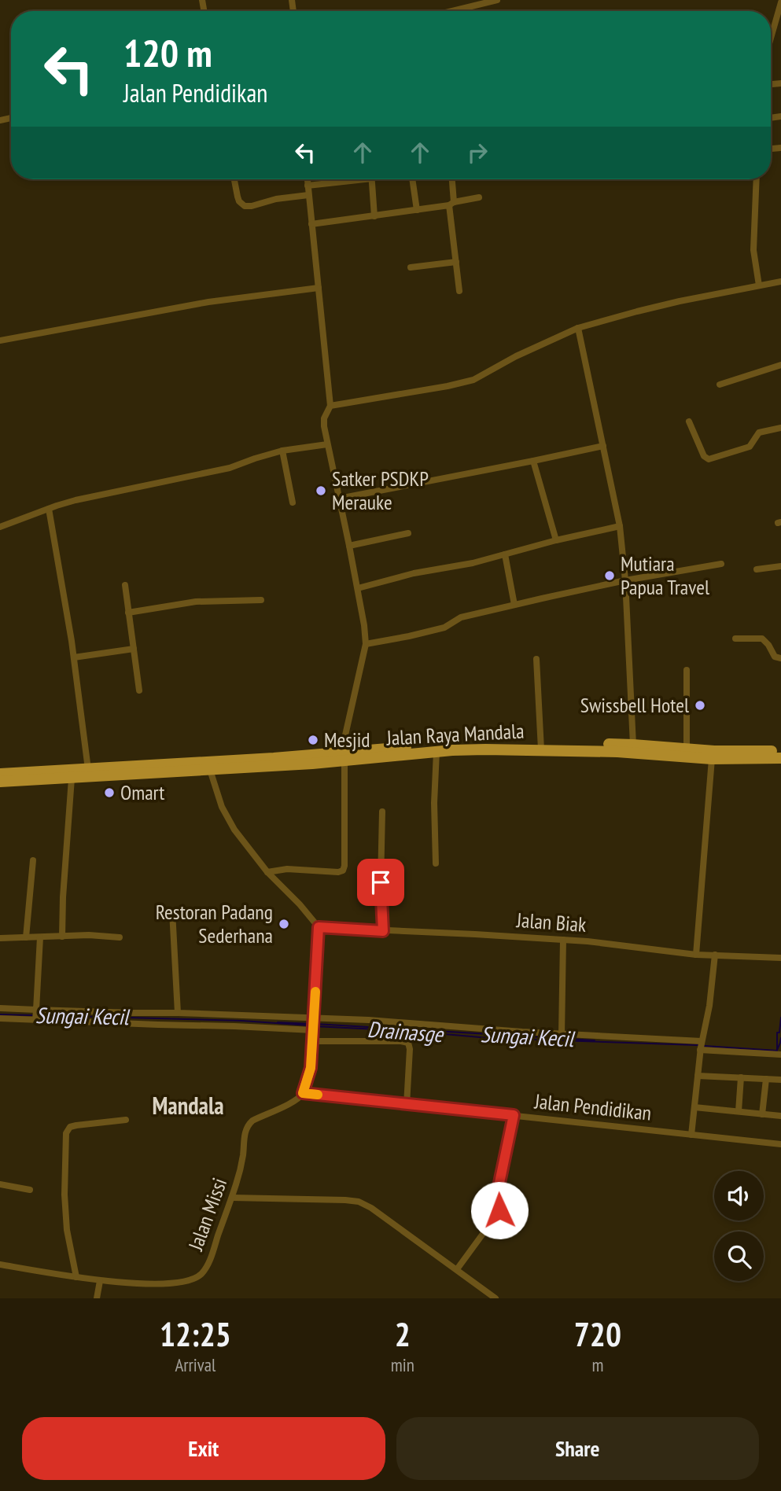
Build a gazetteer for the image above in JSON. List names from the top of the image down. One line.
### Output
{"streets":{"highway":["Jalan Raya Mandala"],"street":["Jalan Biak","Jalan Pendidikan","Jalan Missi"]},"crossings":[["Jalan Pendidikan","Jalan Missi"]],"districts":["Mandala"],"water":["Sungai Kecil","Drainasge"],"places":["Satker PSDKP Merauke","Mutiara Papua Travel","Swissbell Hotel","Mesjid","Omart","Restoran Padang Sederhana"],"page":{"turn":["120 m","Jalan Pendidikan"],"eta":["12:25","Arrival","2","min","720","m"],"buttons":["Exit","Share"]}}
